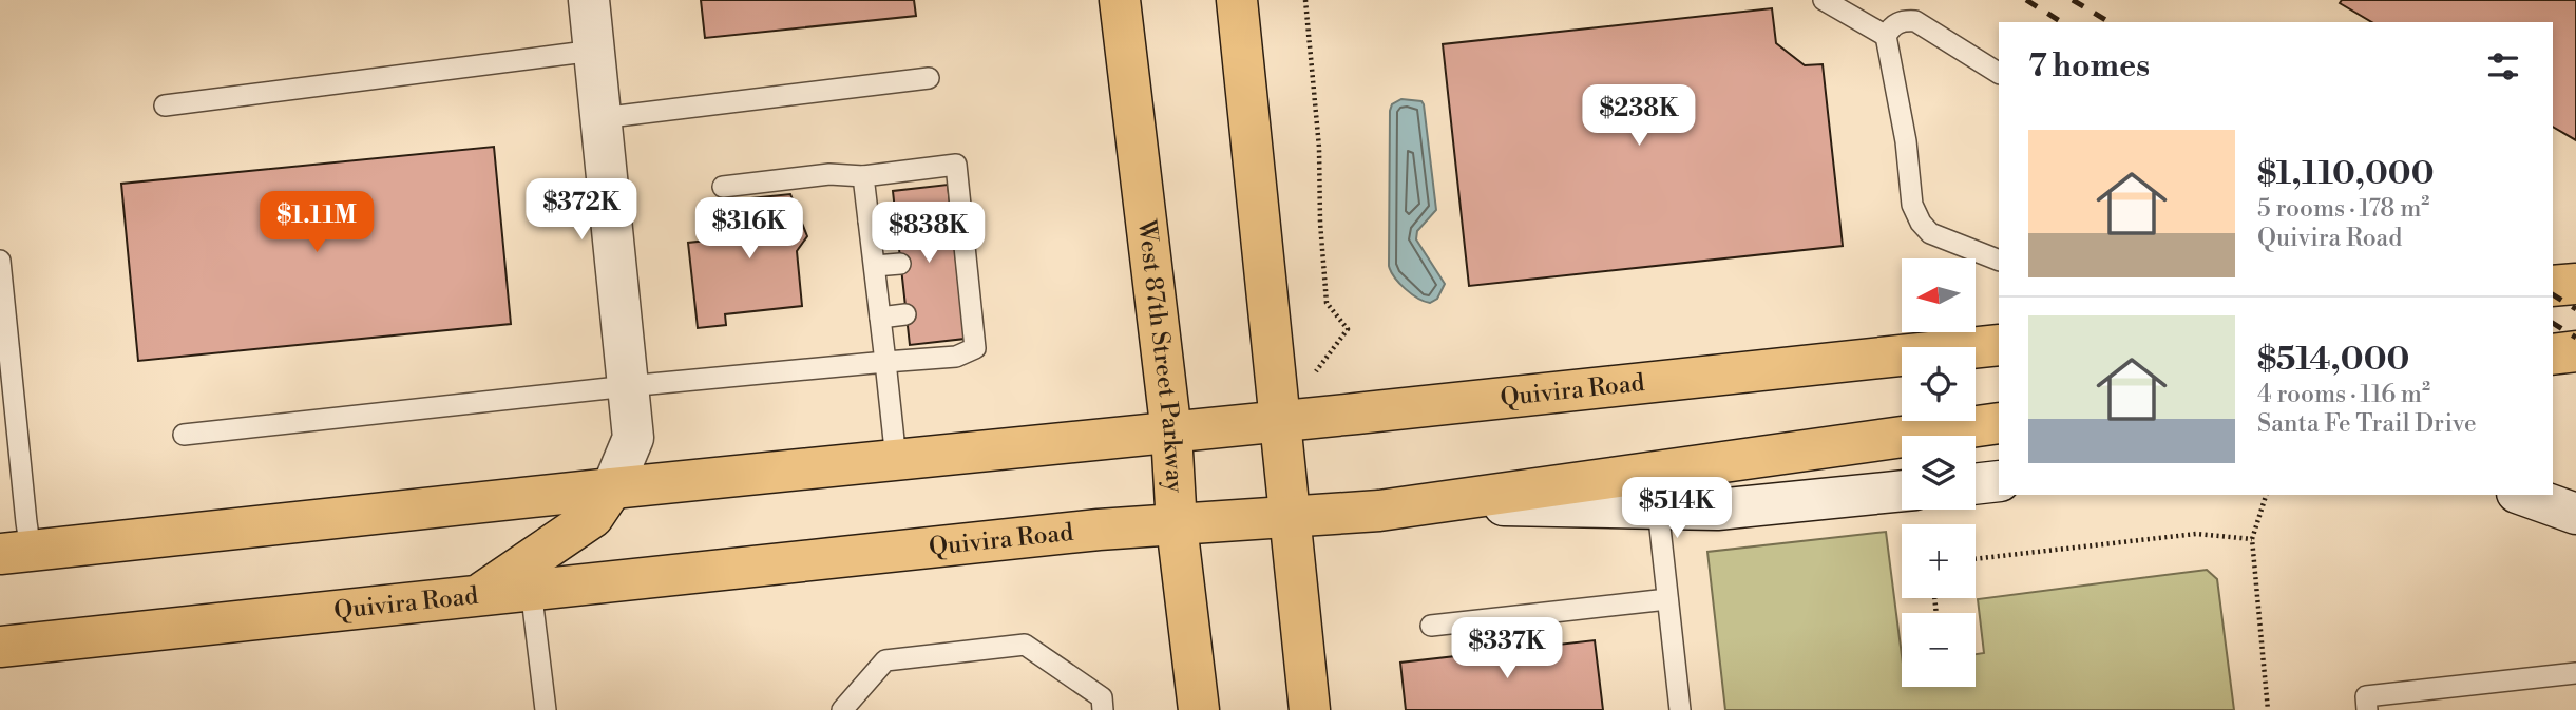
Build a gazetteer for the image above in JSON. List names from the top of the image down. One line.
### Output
{"streets":{"main road":["West 87th Street Parkway","Quivira Road"]},"crossings":[["West 87th Street Parkway","Quivira Road"]],"north":"left","page":{"heading":"7 homes","price":["$238K","$372K","$1.11M","$316K","$838K","$514K","$337K"],"list":[{"name":"$1,110,000","note":"5 rooms · 178 m² · Quivira Road"},{"name":"$514,000","note":"4 rooms · 116 m² · Santa Fe Trail Drive"}],"map_buttons":["+","−"]}}
